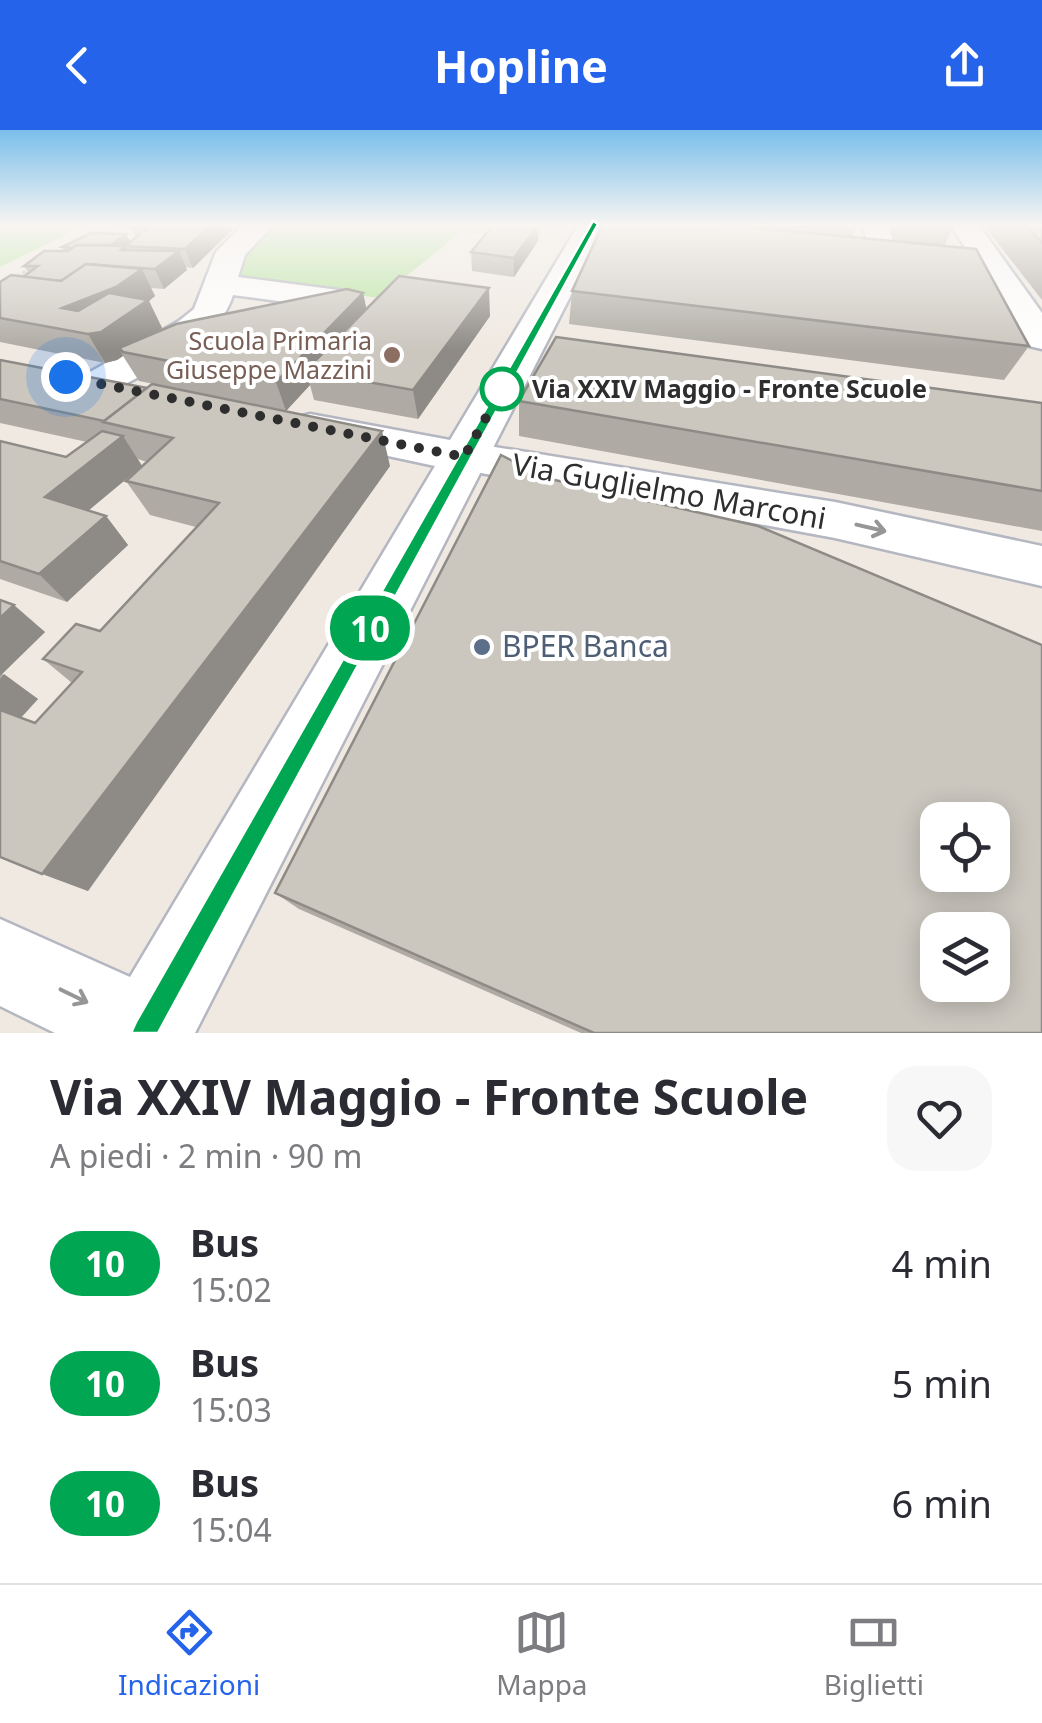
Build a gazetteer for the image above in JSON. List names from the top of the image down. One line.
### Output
{"streets":{"street":["Via Guglielmo Marconi"]},"one_way":["Via Guglielmo Marconi"],"places":["Scuola Primaria Giuseppe Mazzini","Via XXIV Maggio - Fronte Scuole","BPER Banca"],"lines":["bus line 10"],"page":{"header":"Hopline","on_map":"10","heading":["Via XXIV Maggio - Fronte Scuole","A piedi · 2 min · 90 m"],"list":[{"mark":"10","name":"Bus","note":"15:02","value":"4 min"},{"mark":"10","name":"Bus","note":"15:03","value":"5 min"},{"mark":"10","name":"Bus","note":"15:04","value":"6 min"}],"tabs":["Indicazioni","Mappa","Biglietti"]}}
